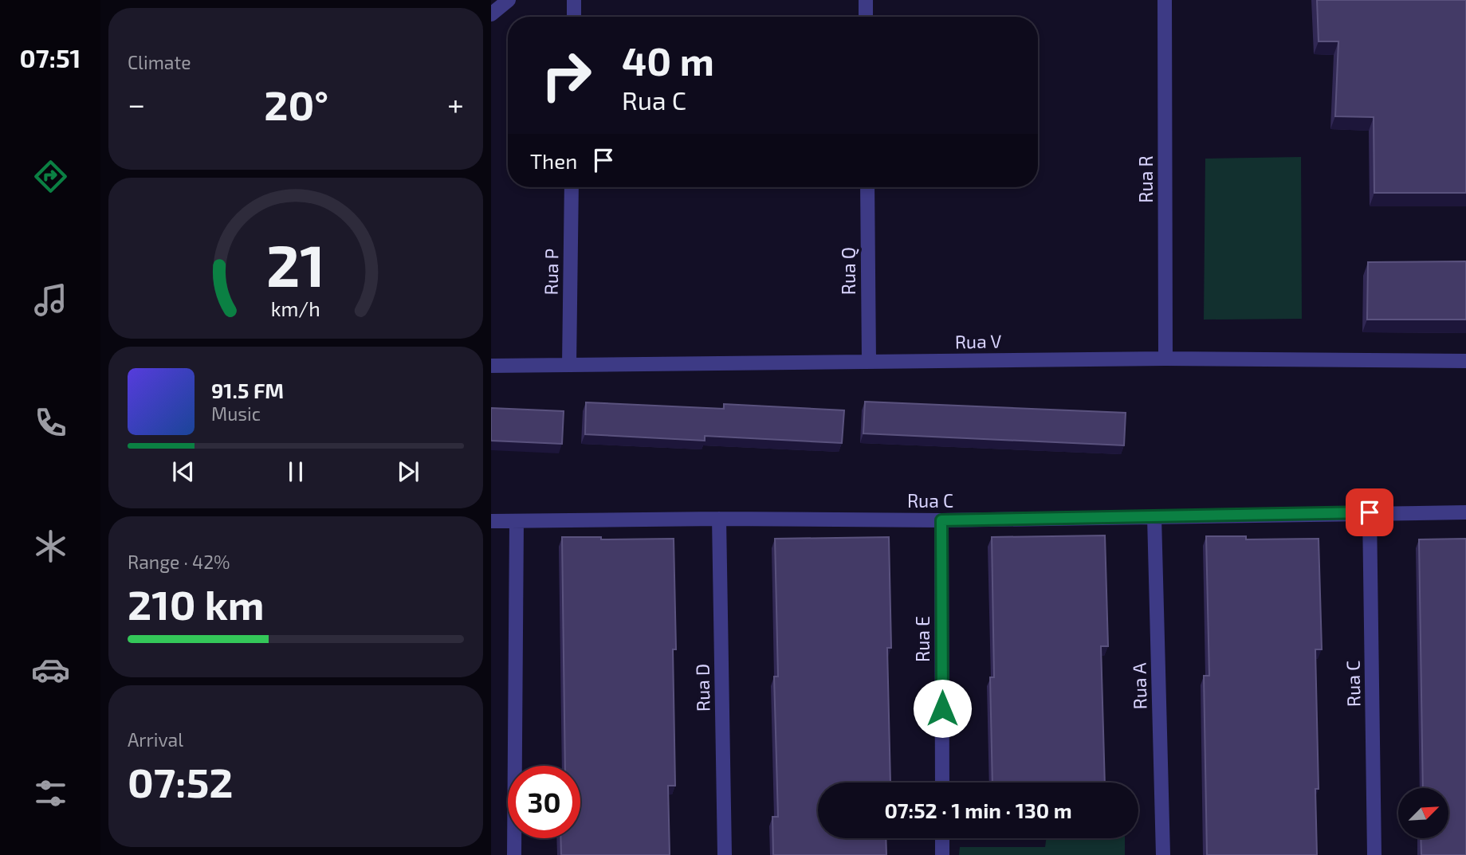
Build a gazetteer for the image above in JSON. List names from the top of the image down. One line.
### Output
{"streets":{"street":["Rua R","Rua Q","Rua P","Rua V","Rua C","Rua E","Rua A","Rua D"]},"crossings":[["Rua R","Rua V"],["Rua Q","Rua V"],["Rua P","Rua V"],["Rua C","Rua E"],["Rua C","Rua A"],["Rua C","Rua D"]],"north":"top right","page":{"tabs":"07:51","tile":["Climate",["Range · 42%","210 km"],["Arrival","07:52"]],"turn":["40 m","Rua C"],"heat":["−","20°","+"],"then":"Then","song":["91.5 FM","Music"],"limit":"30","trip":"07:52 · 1 min · 130 m","gauge":["21","km/h"]}}
